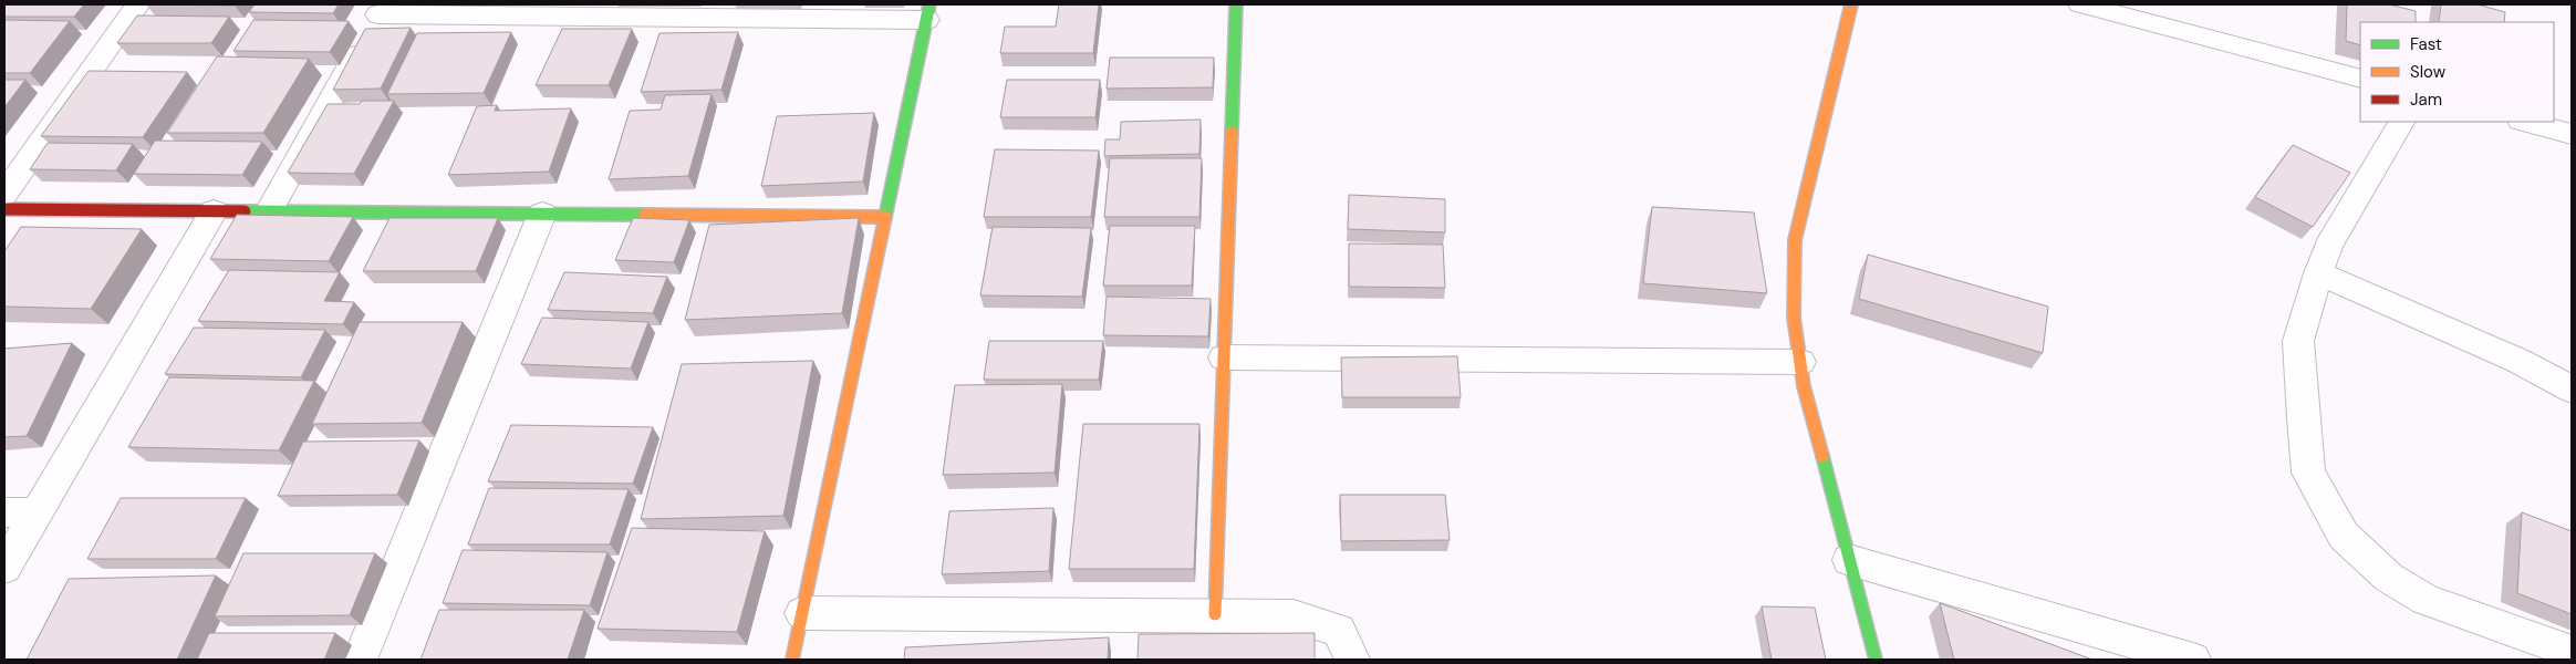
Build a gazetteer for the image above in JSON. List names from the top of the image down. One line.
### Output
{"legend":["Fast","Slow","Jam"]}
